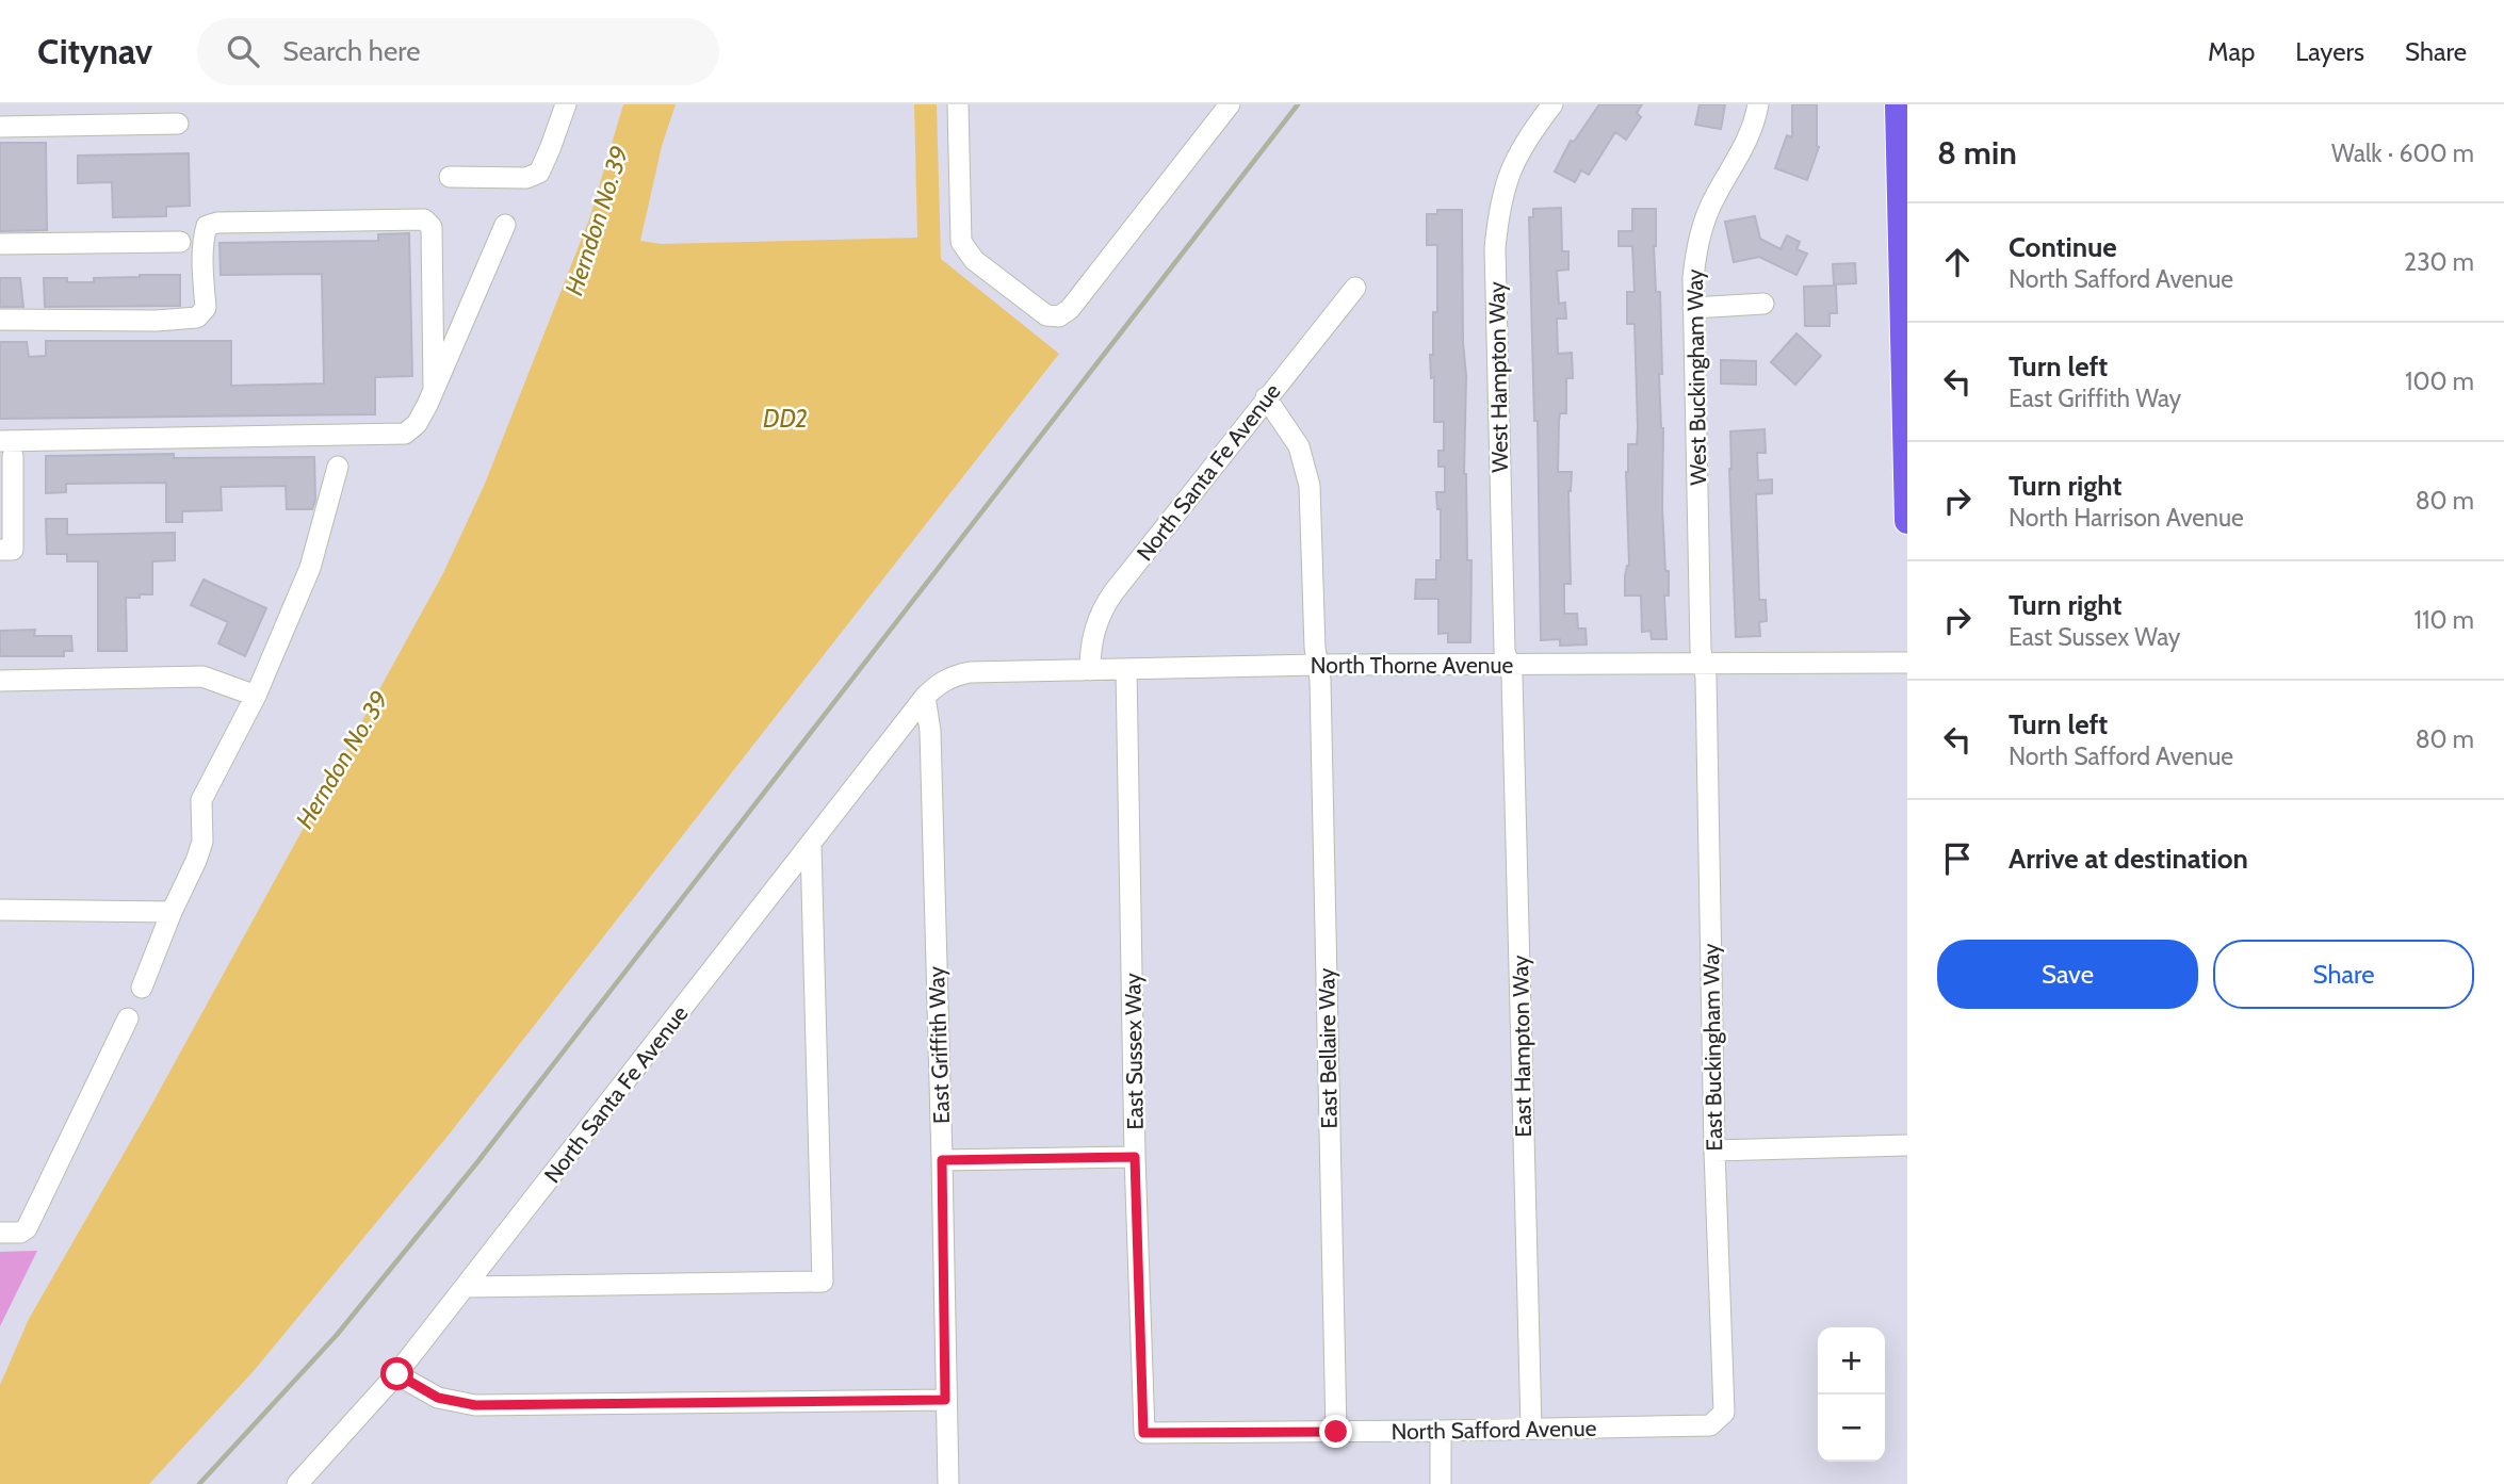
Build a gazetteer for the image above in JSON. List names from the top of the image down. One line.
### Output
{"streets":{"street":["West Hampton Way","West Buckingham Way","North Santa Fe Avenue","North Thorne Avenue","East Griffith Way","East Hampton Way","East Buckingham Way","East Bellaire Way","East Sussex Way","North Safford Avenue"]},"crossings":[["West Hampton Way","North Thorne Avenue"],["West Hampton Way","East Hampton Way"],["West Buckingham Way","North Thorne Avenue"],["West Buckingham Way","East Buckingham Way"],["North Santa Fe Avenue","North Thorne Avenue"],["North Santa Fe Avenue","East Griffith Way"],["North Santa Fe Avenue","East Bellaire Way"],["North Thorne Avenue","East Griffith Way"],["North Thorne Avenue","East Hampton Way"],["North Thorne Avenue","East Buckingham Way"],["North Thorne Avenue","East Bellaire Way"],["North Thorne Avenue","East Sussex Way"],["East Hampton Way","North Safford Avenue"],["East Buckingham Way","North Safford Avenue"],["East Bellaire Way","North Safford Avenue"],["East Sussex Way","North Safford Avenue"]],"water":["Herndon No. 39","DD2"],"page":{"header":"Citynav","search":"Search here","nav":["Map","Layers","Share"],"heading":["8 min","Walk · 600 m"],"list":[["Continue","North Safford Avenue","230 m"],["Turn left","East Griffith Way","100 m"],["Turn right","North Harrison Avenue","80 m"],["Turn right","East Sussex Way","110 m"],["Turn left","North Safford Avenue","80 m"],"Arrive at destination"],"buttons":["Save","Share"],"map_buttons":["+","−"]}}
